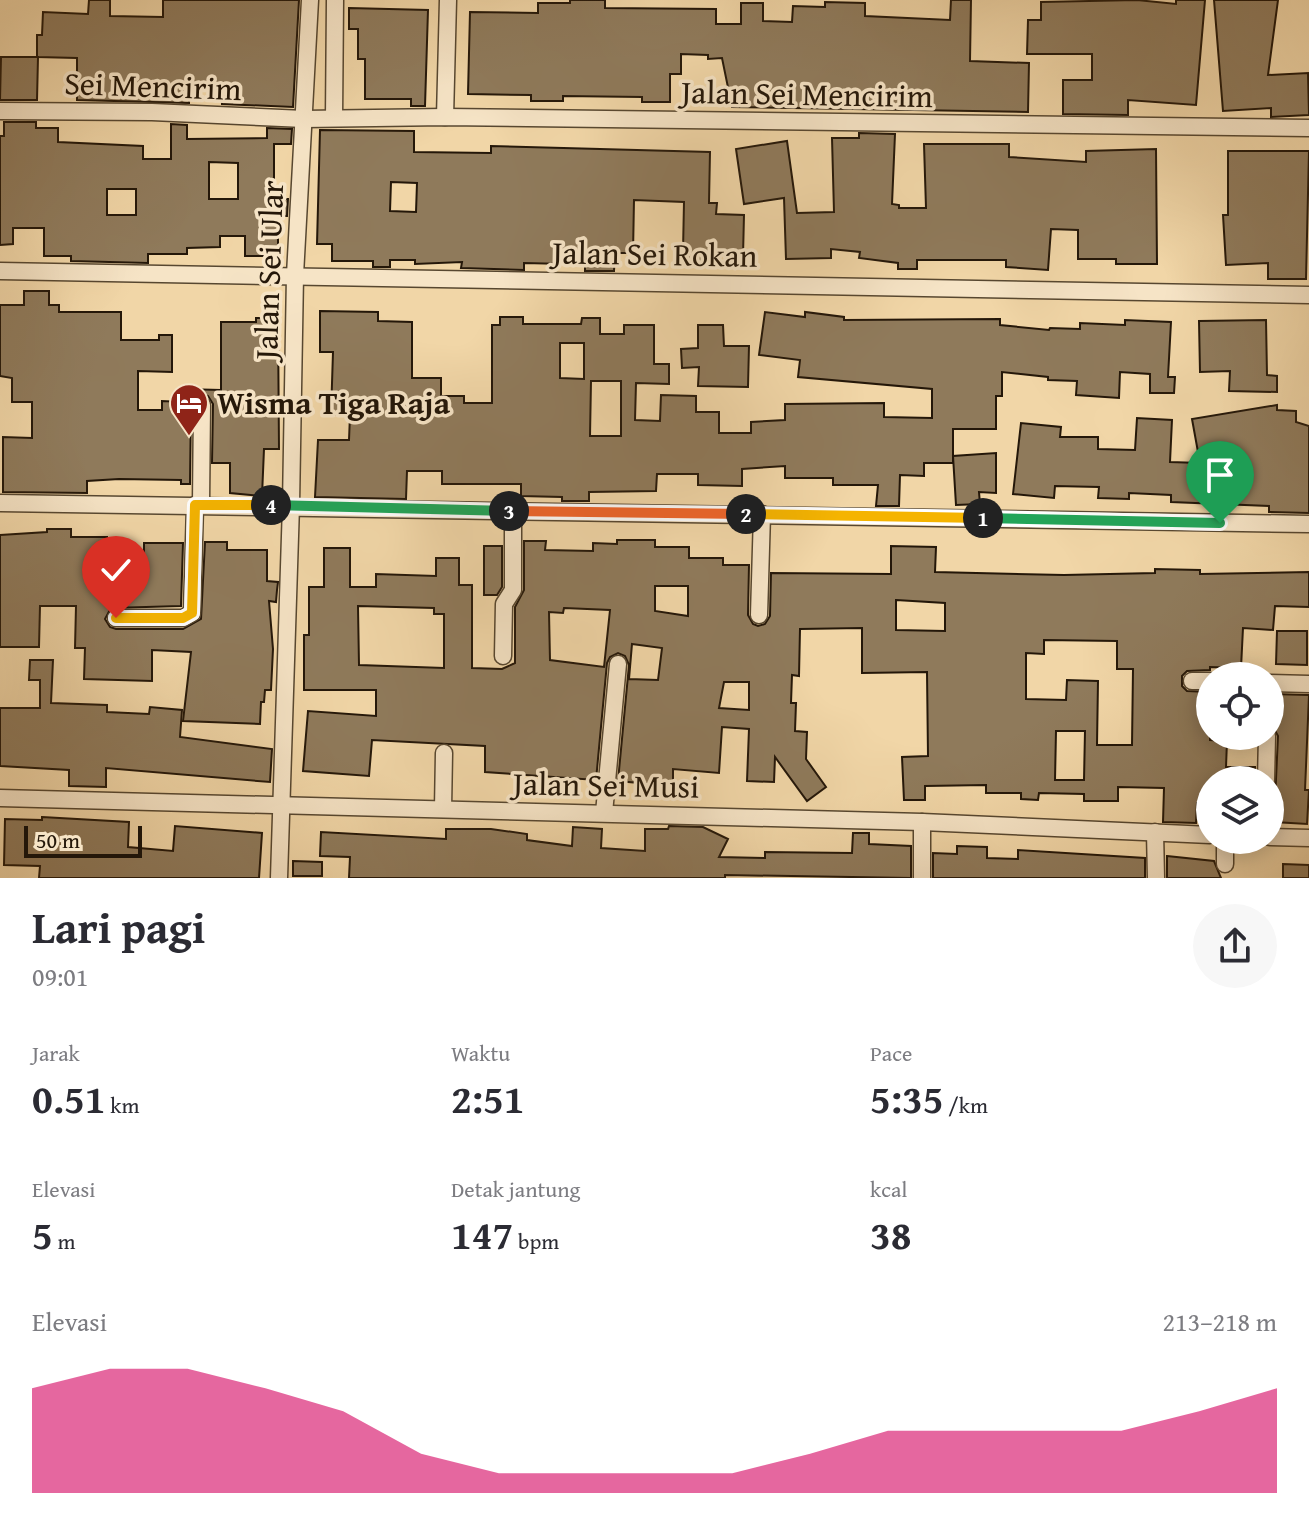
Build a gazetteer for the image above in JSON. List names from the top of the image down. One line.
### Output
{"streets":{"street":["Sei Mencirim","Jalan Sei Mencirim","Jalan Sei Rokan","Jalan Sei Ular","Jalan Sei Musi"]},"crossings":[["Sei Mencirim","Jalan Sei Mencirim"],["Sei Mencirim","Jalan Sei Ular"],["Jalan Sei Mencirim","Jalan Sei Ular"],["Jalan Sei Rokan","Jalan Sei Ular"],["Jalan Sei Ular","Jalan Sei Musi"]],"places":{"hotel":["Wisma Tiga Raja"]},"scale_bar":"50 m","page":{"pins":["4","3","2","1"],"scale":"50 m","heading":["Lari pagi","09:01"],"stats":[["Jarak","0.51 km"],["Waktu","2:51"],["Pace","5:35 /km"],["Elevasi","5 m"],["Detak jantung","147 bpm"],["kcal","38"]],"chart":["Elevasi","213–218 m"]}}
